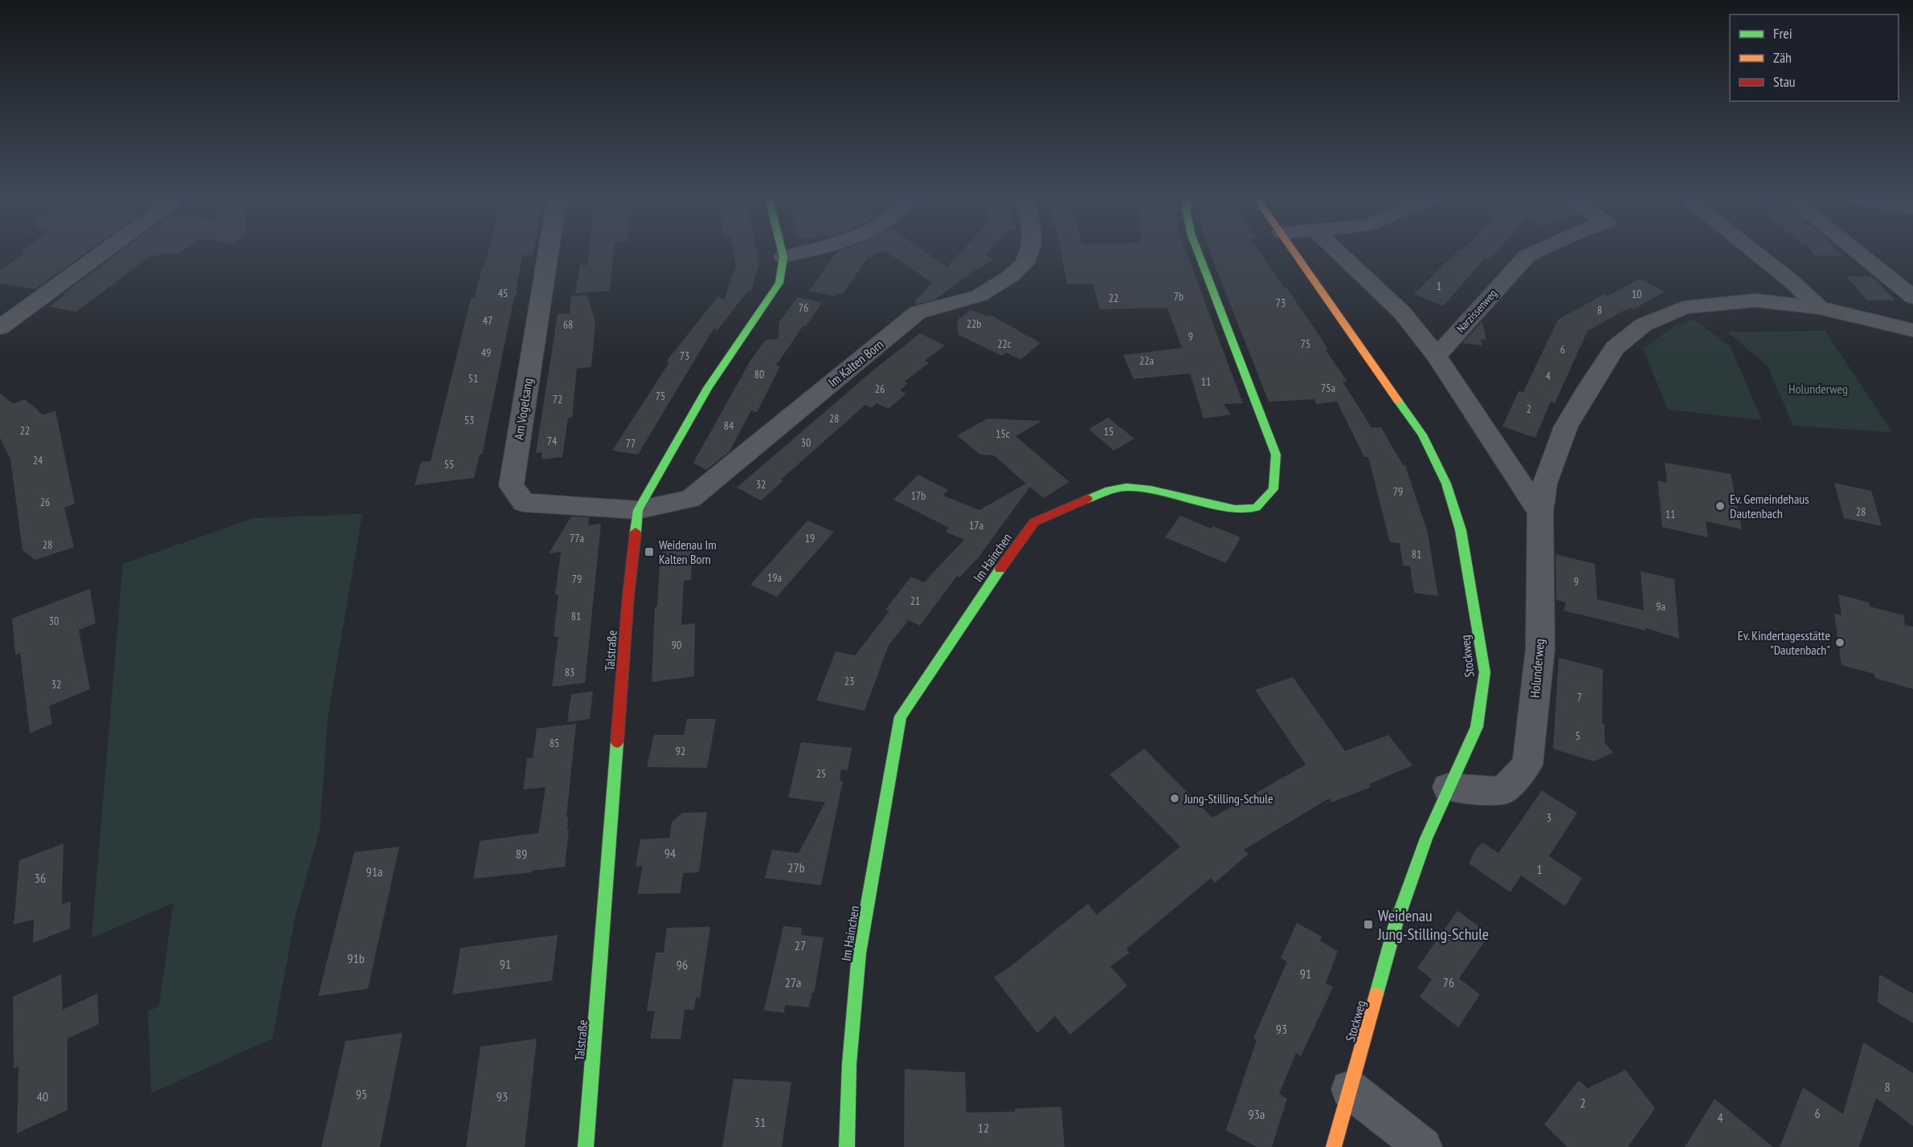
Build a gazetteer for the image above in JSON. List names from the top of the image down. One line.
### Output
{"streets":{"street":["Narzissenweg","Im Kalten Born","Am Vogelsang","Im Hainchen","Talstraße","Stockweg","Holunderweg"]},"crossings":[["Im Kalten Born","Am Vogelsang"],["Im Kalten Born","Talstraße"],["Am Vogelsang","Talstraße"],["Stockweg","Holunderweg"]],"parks":["Holunderweg"],"places":{"other":["Ev. Gemeindehaus Dautenbach","Ev. Kindertagesstätte \"Dautenbach\"","Jung-Stilling-Schule"],"transit":["Weidenau Im Kalten Born","Weidenau Jung-Stilling-Schule"]},"house_numbers":["1","45","10","7b","22","73","76","8","47","22b","68","9","22c","75","6","49","73","22a","80","4","51","11","75a","26","75","72","2","28","53","84","22","15","15c","74","30","77","24","55","32","79","17b","26","28","11","17a","77a","19","28","81","19a","79","9","21","9a","81","30","90","83","23","32","7","5","85","92","25","3","94","89","27b","1","91a","36","27","91b","91","96","91","27a","76","93","8","95","40","93","2","6","93a","4","31","12"],"legend":["Frei","Zäh","Stau"]}
